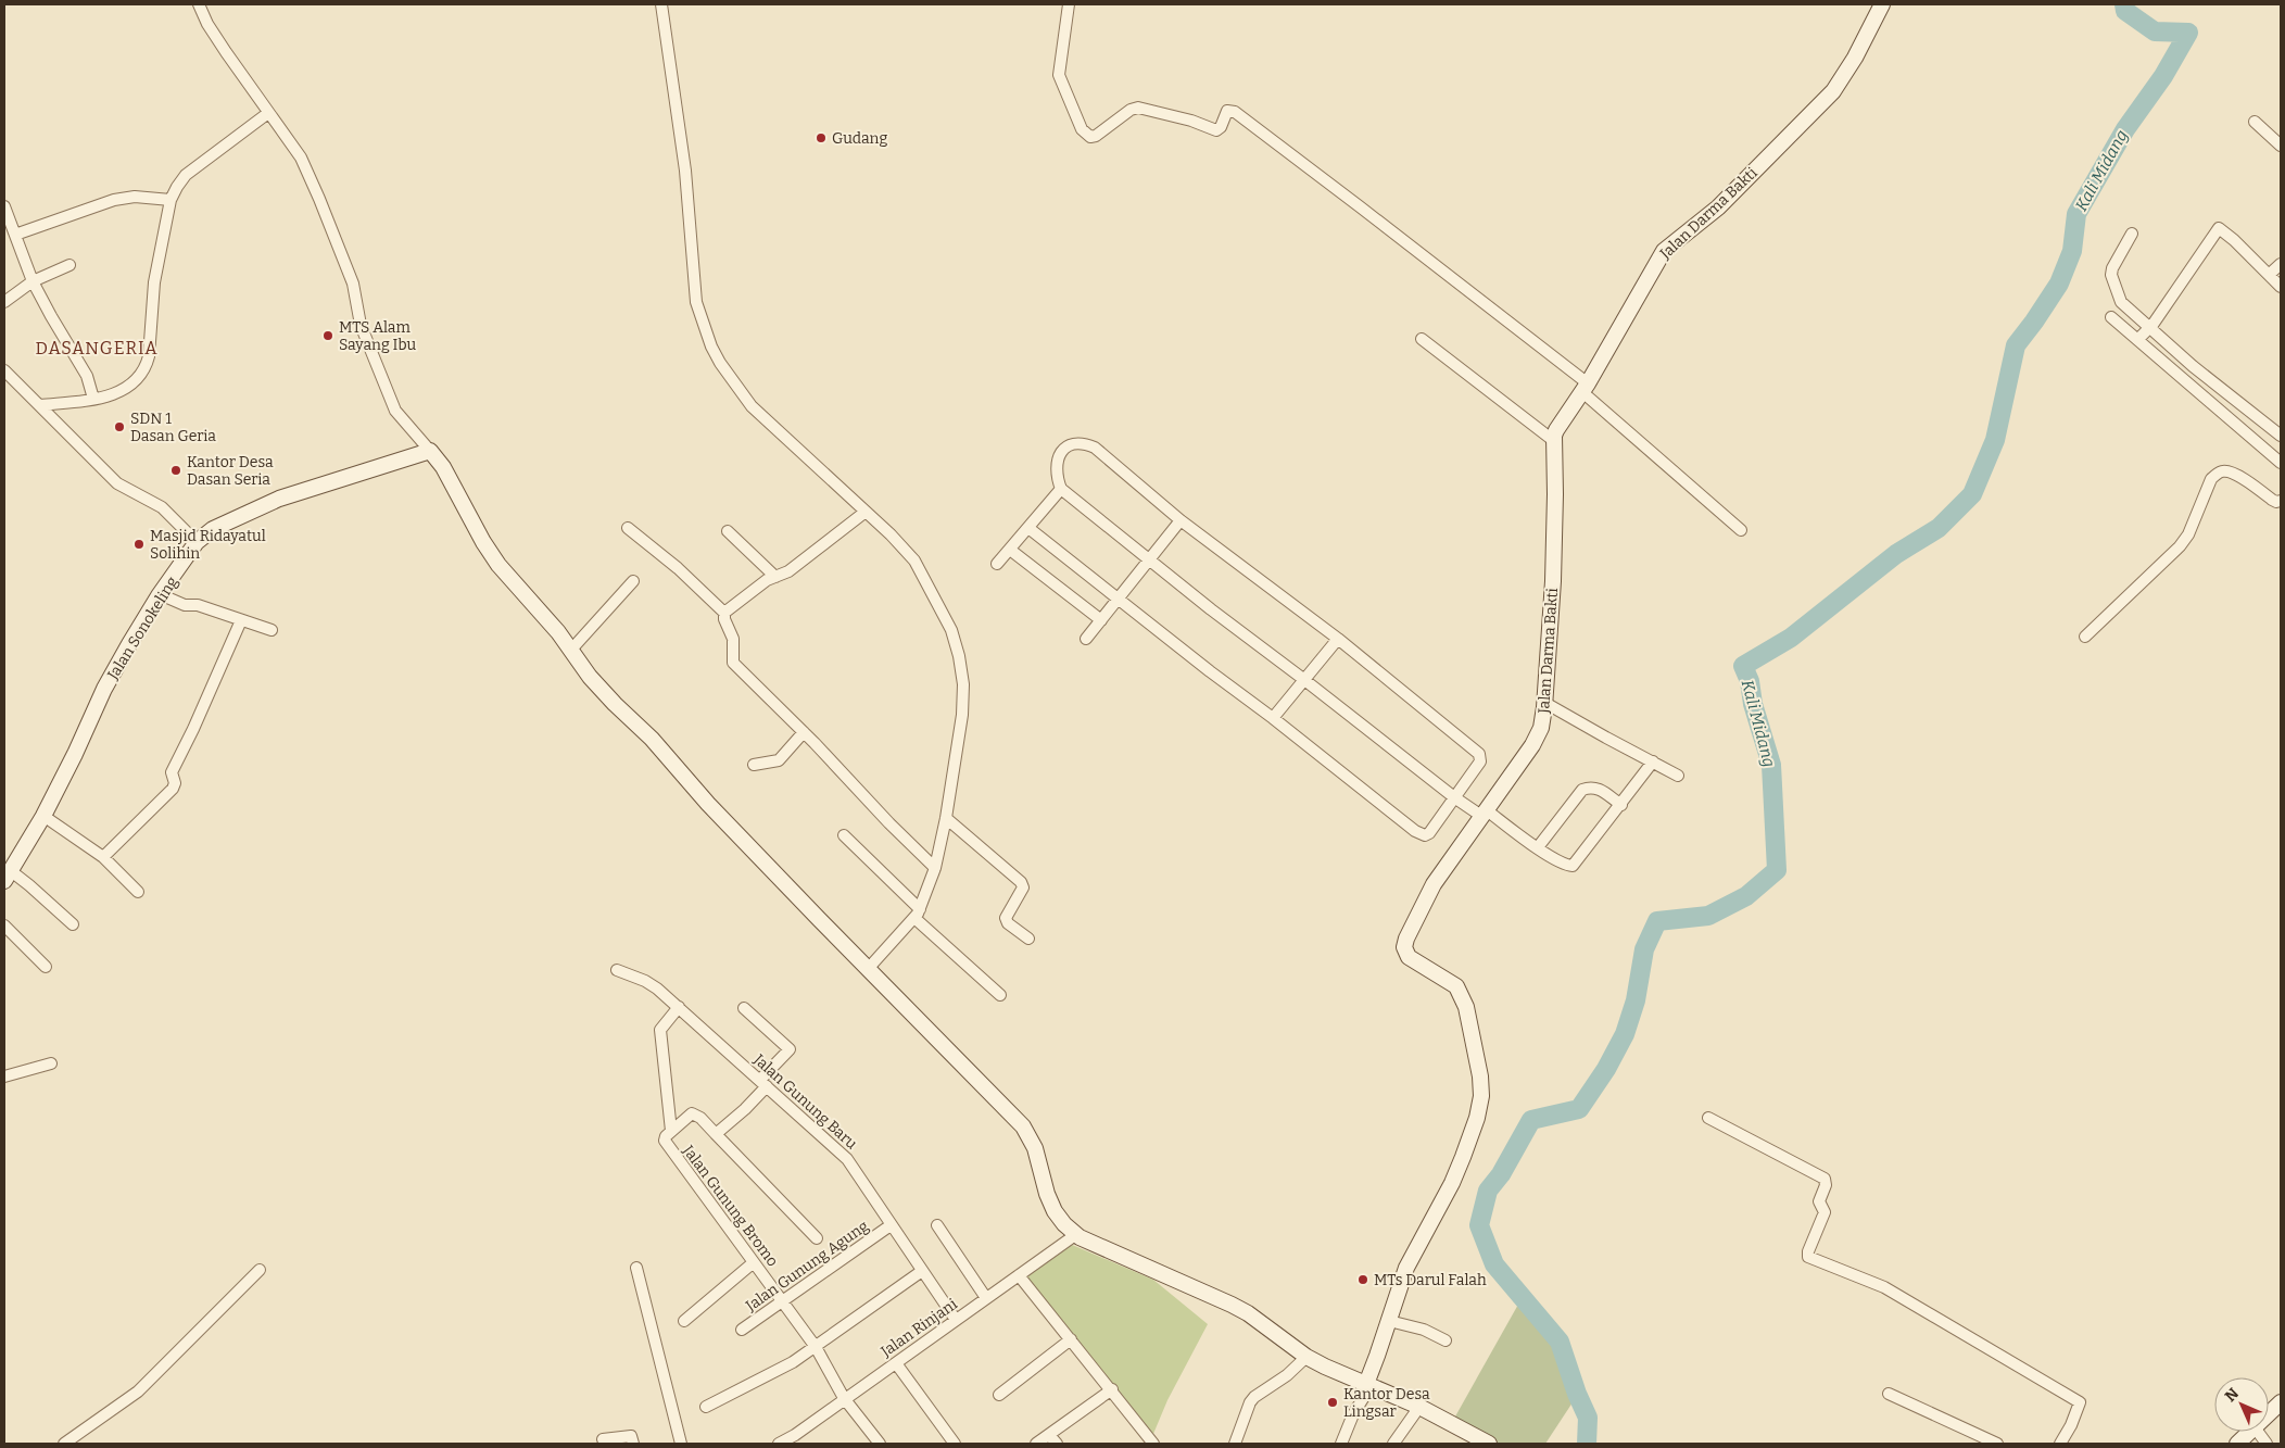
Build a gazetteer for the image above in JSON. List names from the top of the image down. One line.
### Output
{"streets":{"street":["Jalan Darma Bakti","Jalan Sonokeling","Jalan Gunung Baru","Jalan Gunung Bromo","Jalan Gunung Agung","Jalan Rinjani"]},"crossings":[["Jalan Gunung Baru","Jalan Gunung Agung"],["Jalan Gunung Baru","Jalan Rinjani"],["Jalan Gunung Bromo","Jalan Gunung Agung"],["Jalan Gunung Bromo","Jalan Rinjani"]],"districts":["DASANGERIA"],"water":["Kali Midang"],"places":["Gudang","MTS Alam Sayang Ibu","SDN 1 Dasan Geria","Kantor Desa Dasan Seria","Masjid Ridayatul Solihin","MTs Darul Falah","Kantor Desa Lingsar"],"north":"top left"}
